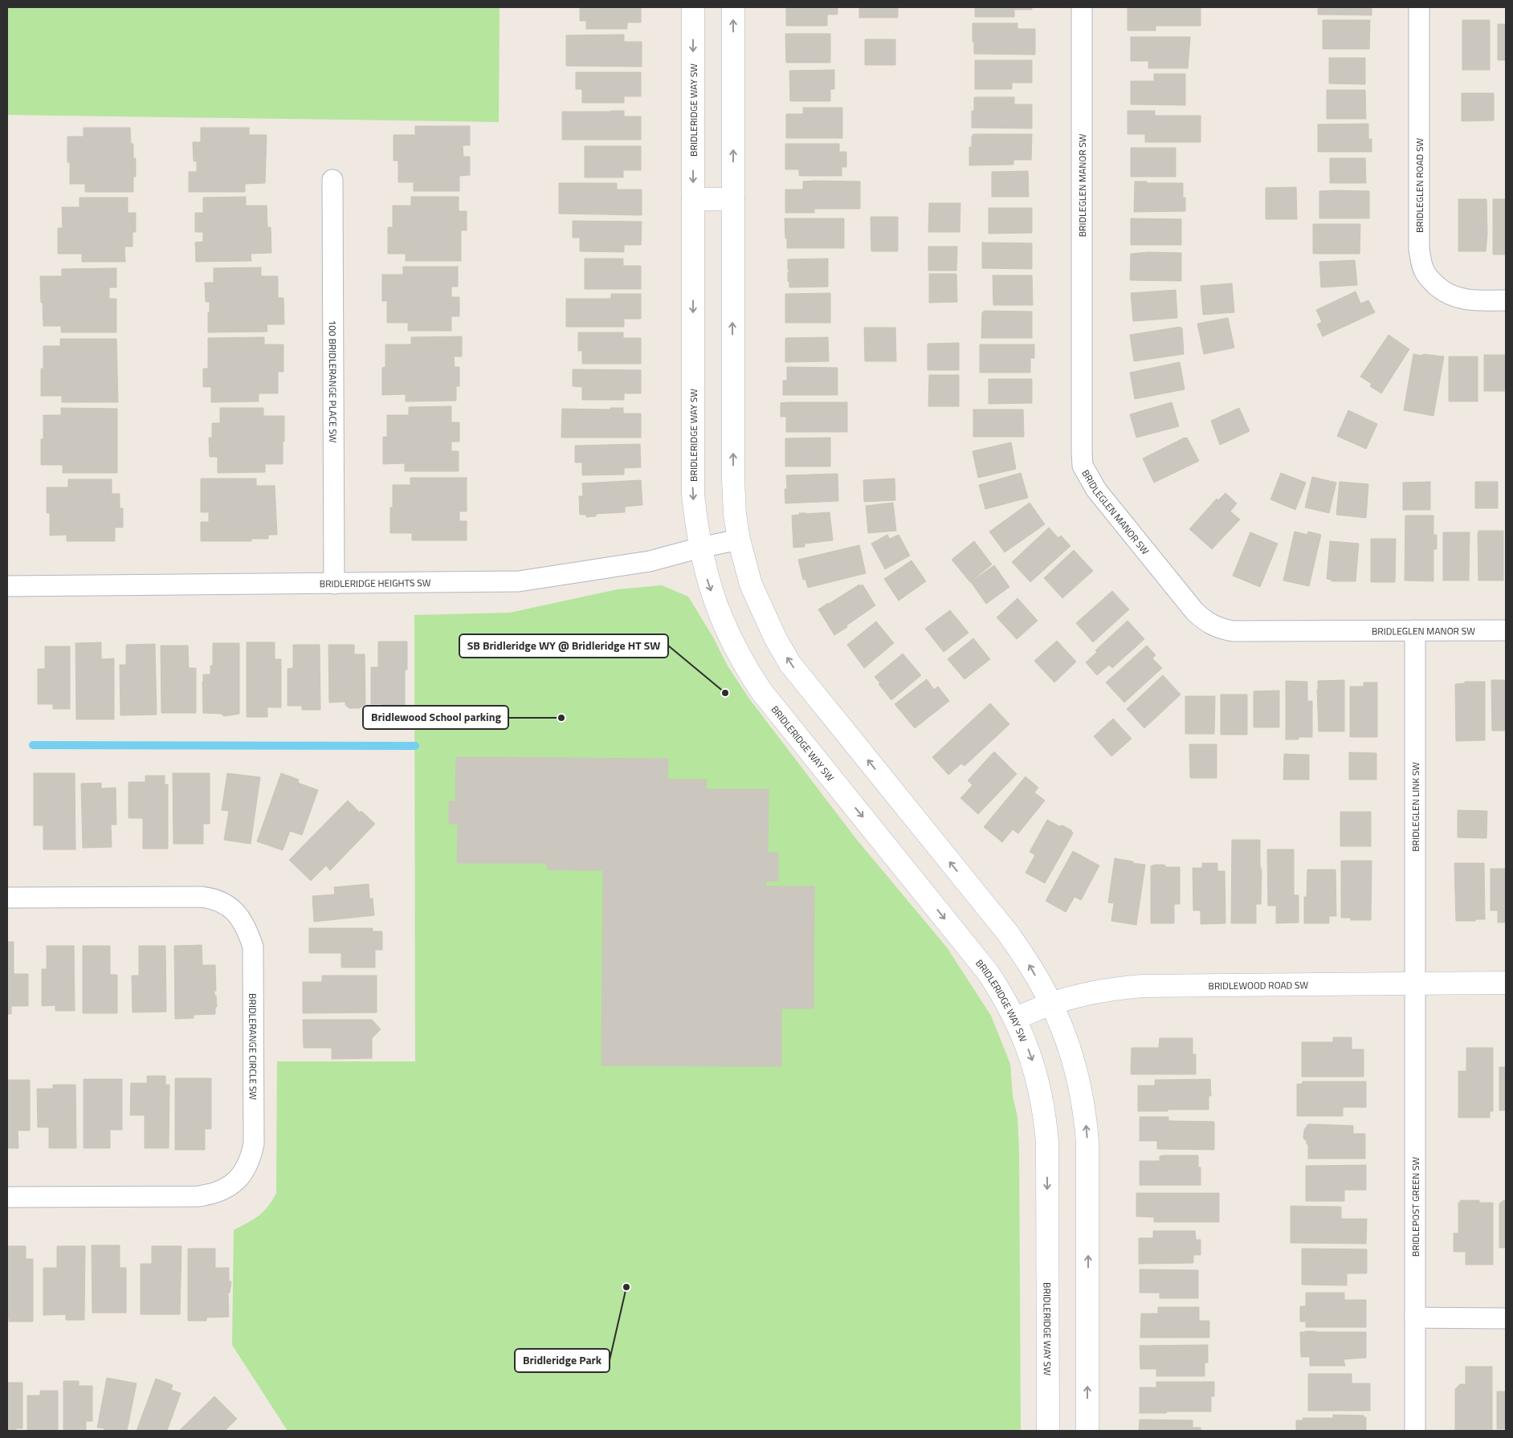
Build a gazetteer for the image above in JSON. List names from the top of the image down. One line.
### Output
{"streets":{"street":["BRIDLERIDGE WAY SW","BRIDLEGLEN MANOR SW","BRIDLEGLEN ROAD SW","100 BRIDLERANGE PLACE SW","BRIDLERIDGE HEIGHTS SW","BRIDLEGLEN LINK SW","BRIDLEWOOD ROAD SW","BRIDLERANGE CIRCLE SW","BRIDLEPOST GREEN SW"]},"crossings":[["BRIDLERIDGE WAY SW","BRIDLERIDGE HEIGHTS SW"],["BRIDLERIDGE WAY SW","BRIDLEWOOD ROAD SW"],["BRIDLEGLEN MANOR SW","BRIDLEGLEN LINK SW"],["100 BRIDLERANGE PLACE SW","BRIDLERIDGE HEIGHTS SW"],["BRIDLEGLEN LINK SW","BRIDLEWOOD ROAD SW"],["BRIDLEGLEN LINK SW","BRIDLEPOST GREEN SW"],["BRIDLEWOOD ROAD SW","BRIDLEPOST GREEN SW"]],"places":["SB Bridleridge WY @ Bridleridge HT SW","Bridlewood School parking","Bridleridge Park"]}
